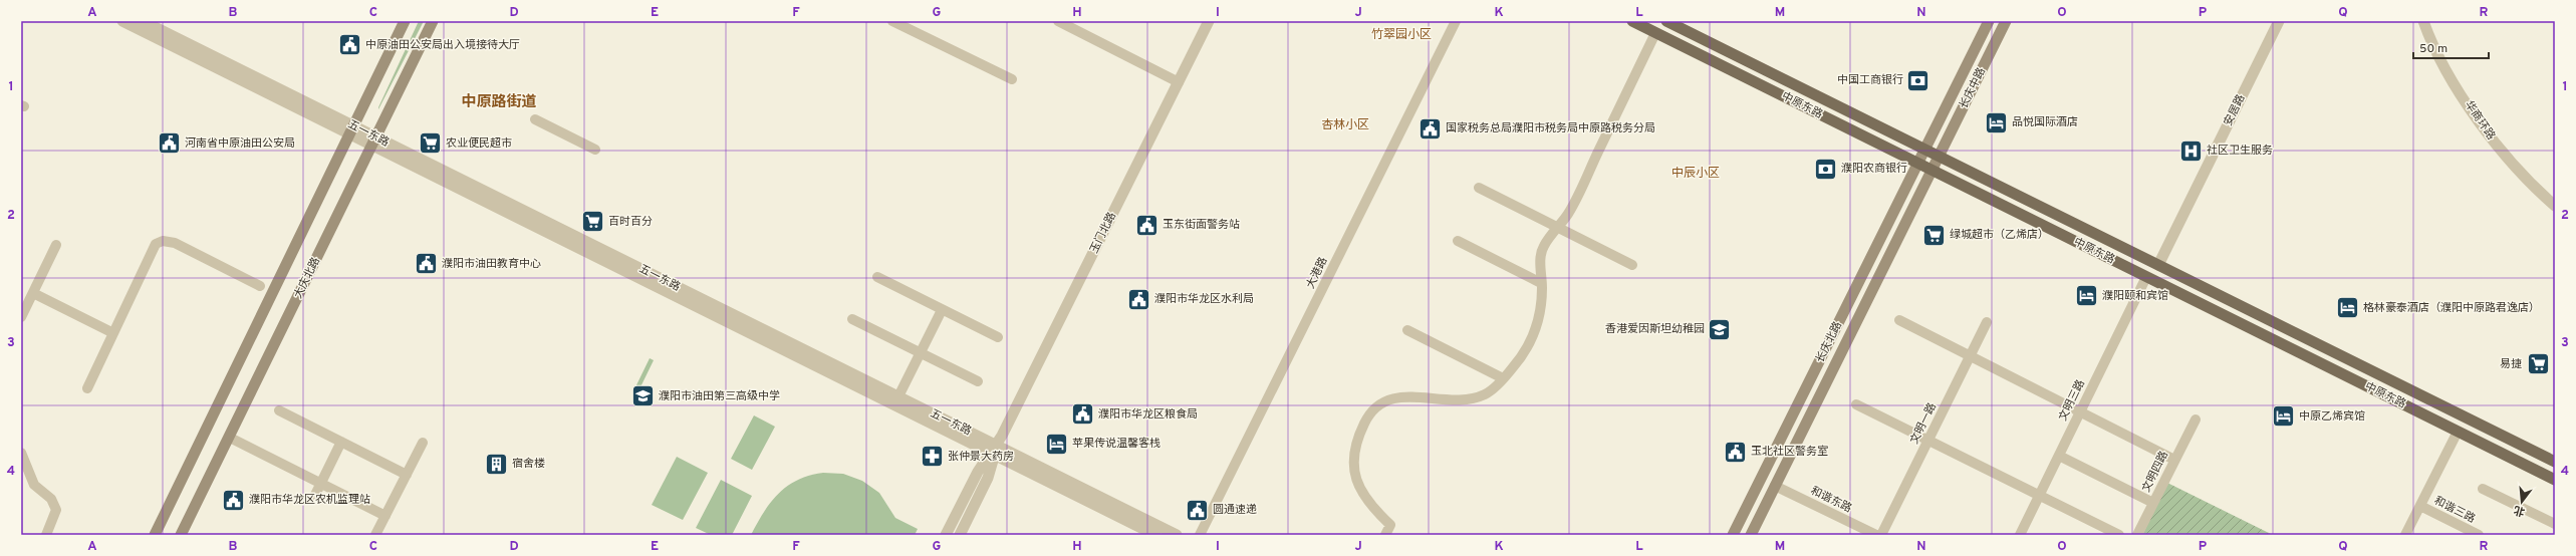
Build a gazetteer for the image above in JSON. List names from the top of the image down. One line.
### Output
{"streets":{"main road":["长庆中路","中原东路","大庆北路","长庆北路"],"street":["安居路","华商环路","五一东路","玉门北路","大港路","文明三路","文明一路","文明四路","和谐东路","和谐三路"]},"crossings":[["长庆中路","中原东路"],["长庆中路","长庆北路"],["中原东路","安居路"],["中原东路","长庆北路"],["中原东路","文明三路"],["五一东路","玉门北路"],["五一东路","大庆北路"],["长庆北路","和谐东路"]],"districts":["竹翠园小区","中原路街道","杏林小区","中辰小区"],"places":{"public building":["中原油田公安局出入境接待大厅","国家税务总局濮阳市税务局中原路税务分局","河南省中原油田公安局","玉东街面警务站","濮阳市油田教育中心","濮阳市华龙区水利局","濮阳市华龙区粮食局","玉北社区警务室","濮阳市华龙区农机监理站","圆通速递"],"bank":["中国工商银行","濮阳农商银行"],"hotel":["品悦国际酒店","濮阳颐和宾馆","格林豪泰酒店（濮阳中原路君逸店）","中原乙烯宾馆","苹果传说温馨客栈"],"supermarket":["农业便民超市","百时百分","绿城超市（乙烯店）","易捷"],"hospital":["社区卫生服务"],"school or university":["香港爱因斯坦幼稚园","濮阳市油田第三高级中学"],"pharmacy":["张仲景大药房"],"building":["宿舍楼"]},"scale_bar":"50 m","north":"bottom","grid":{"columns":["A","B","C","D","E","F","G","H","I","J","K","L","M","N","O","P","Q","R"],"rows":["1","2","3","4"]}}
